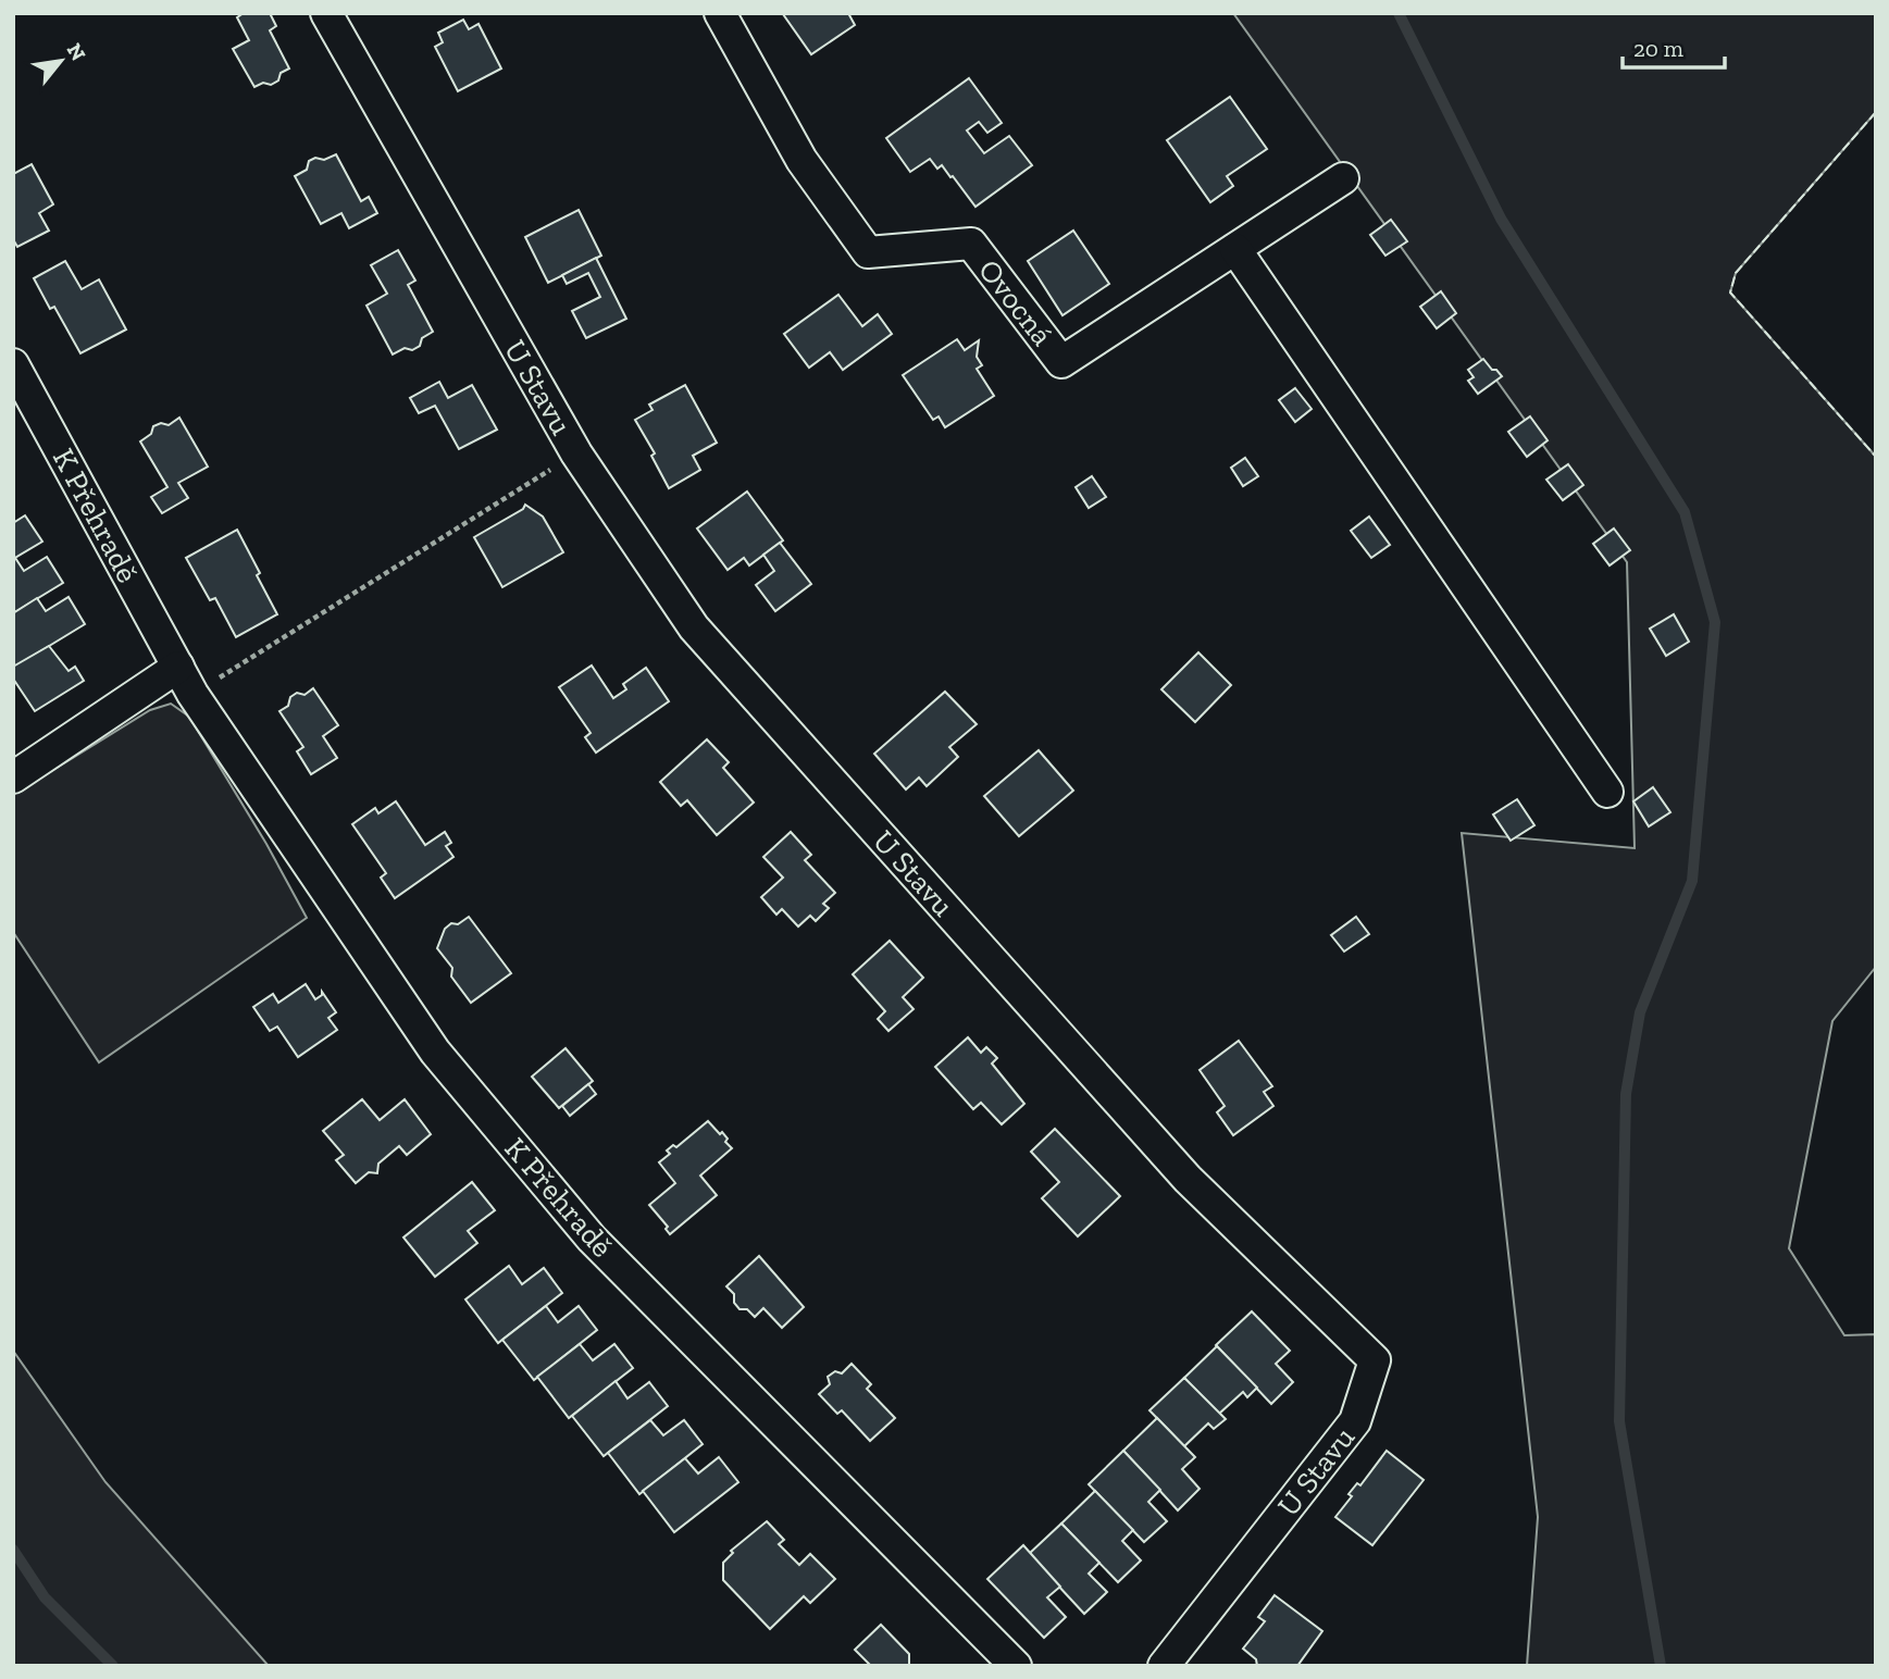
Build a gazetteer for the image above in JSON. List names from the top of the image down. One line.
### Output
{"streets":{"street":["Ovocná","U Stavu","K Přehradě"]},"scale_bar":"20 m","north":"top right"}
